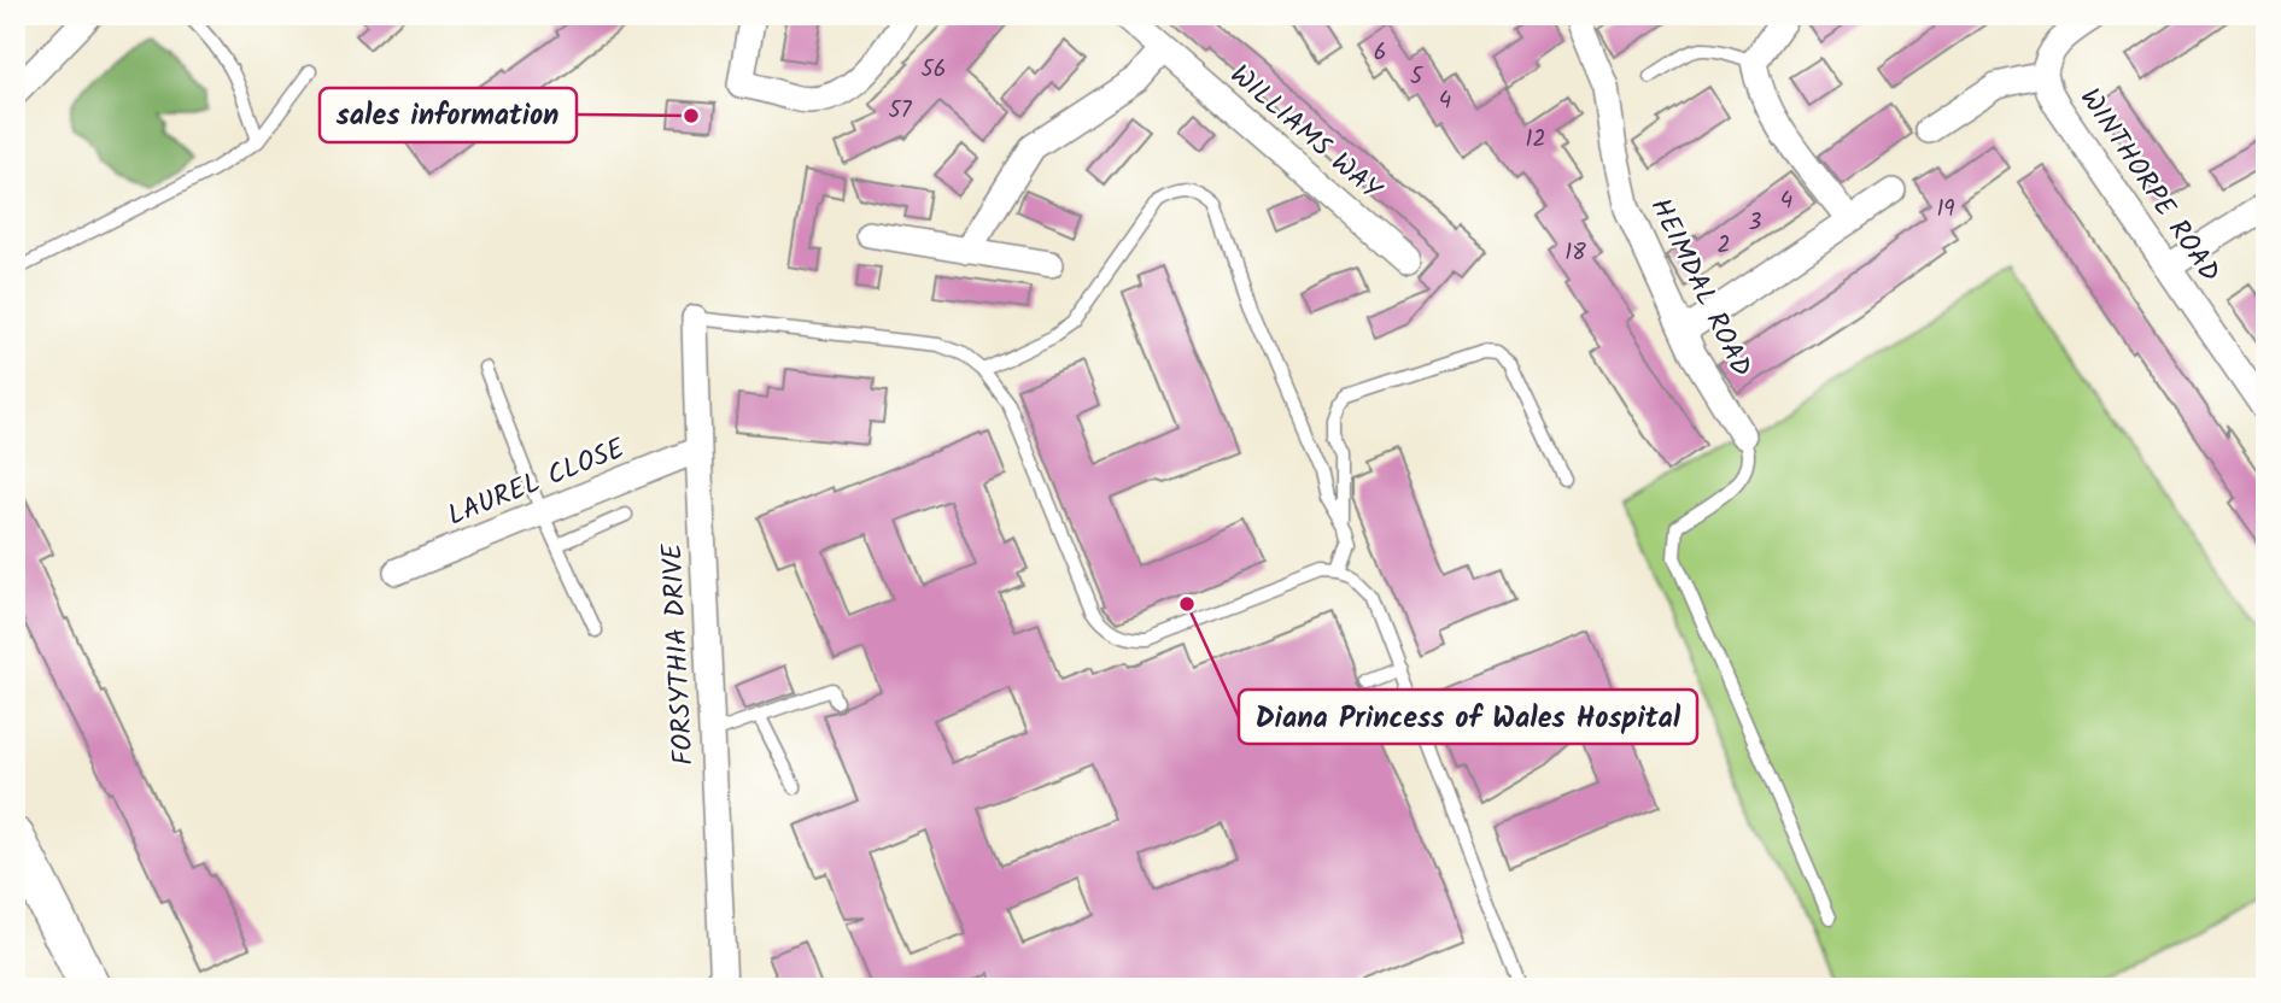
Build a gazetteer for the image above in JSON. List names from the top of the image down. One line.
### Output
{"streets":{"street":["WILLIAMS WAY","WINTHORPE ROAD","HEIMDAL ROAD","LAUREL CLOSE","FORSYTHIA DRIVE"]},"crossings":[["LAUREL CLOSE","FORSYTHIA DRIVE"]],"places":["sales information","Diana Princess of Wales Hospital"],"house_numbers":["6","56","5","4","57","12","4","19","3","2","18"]}
